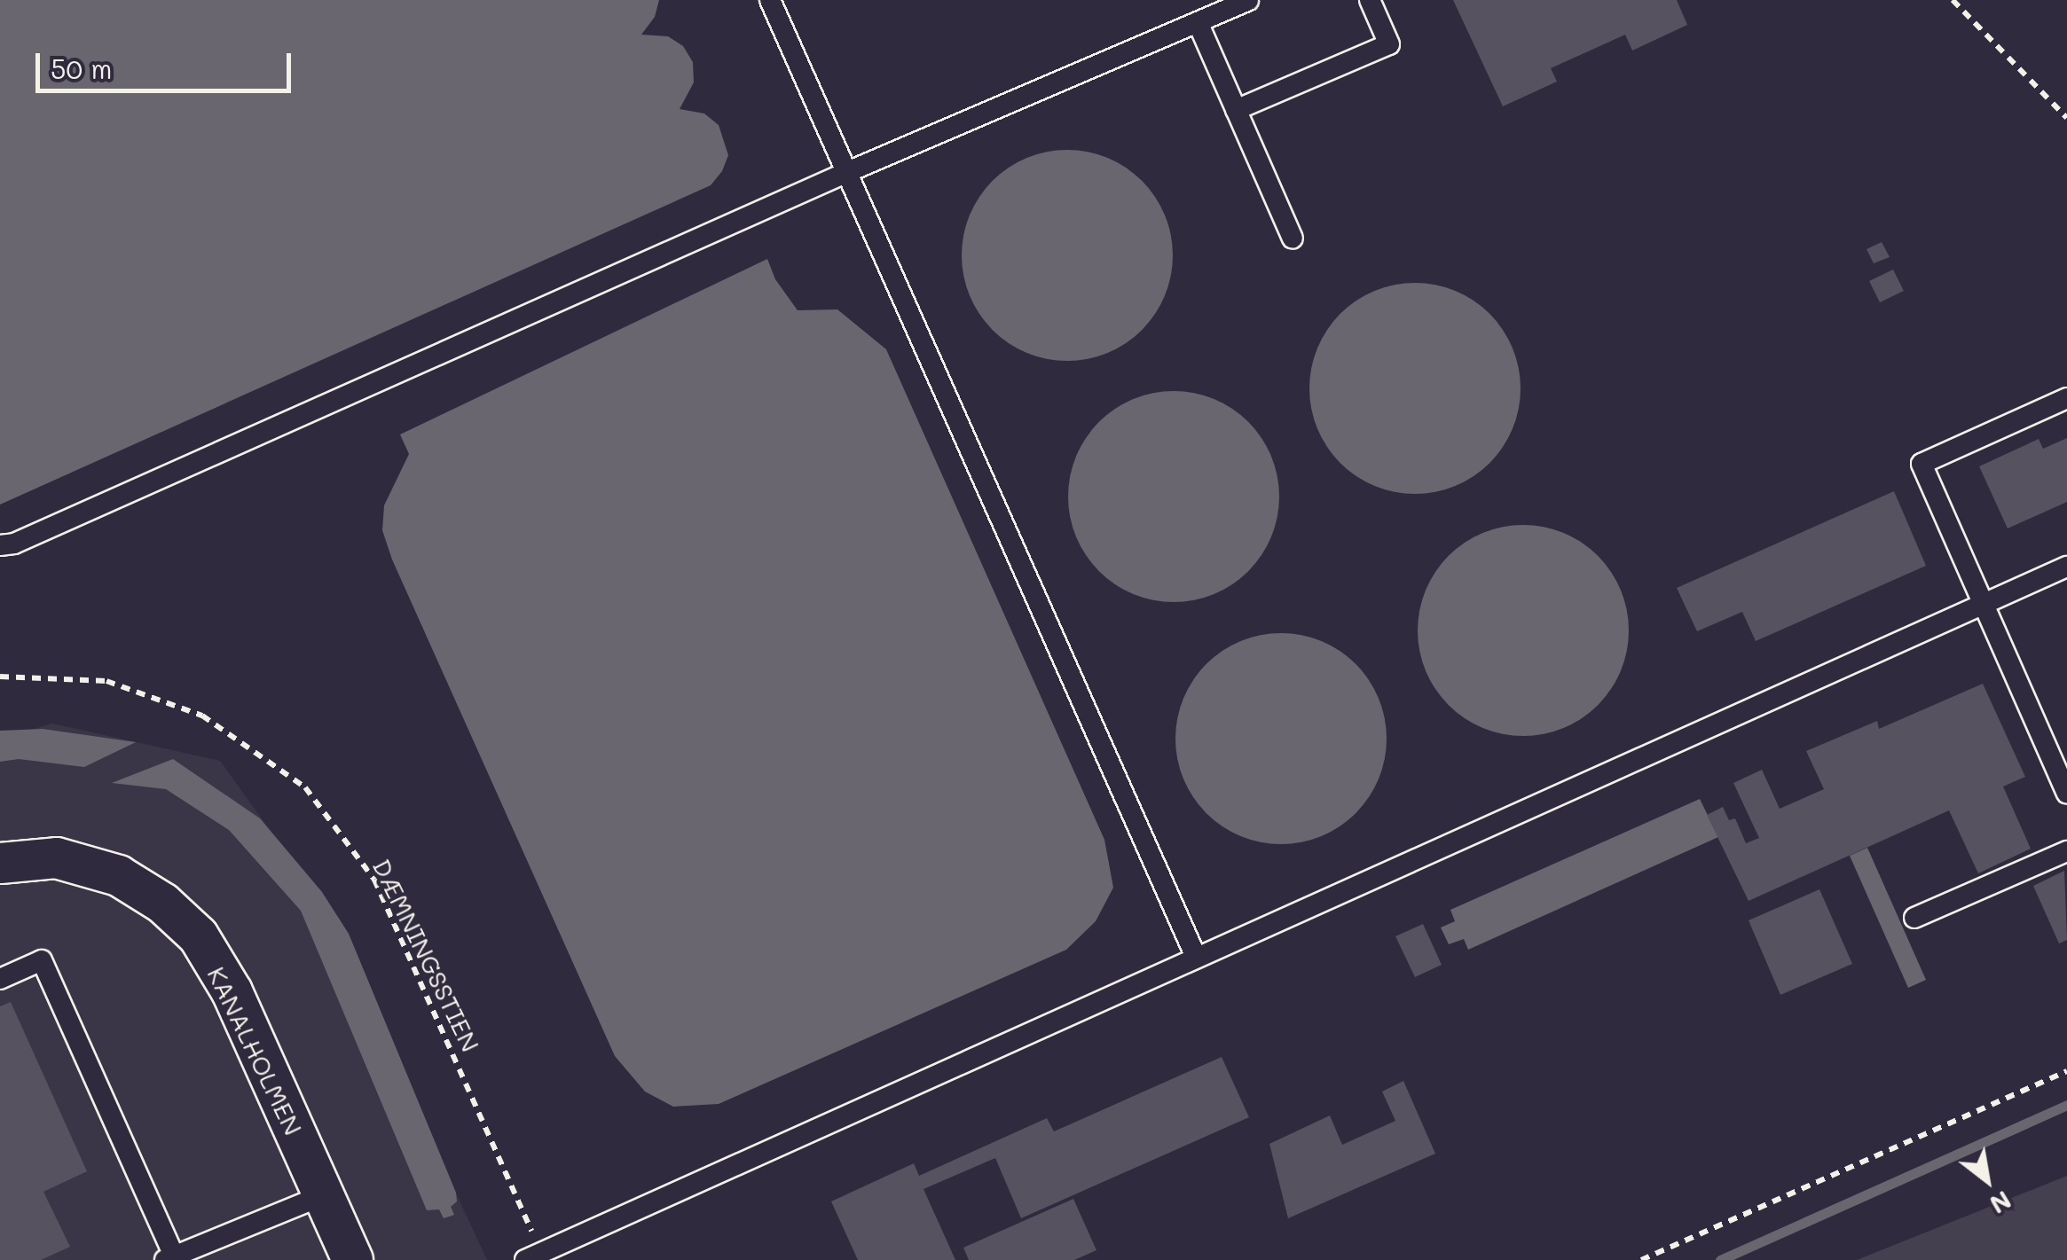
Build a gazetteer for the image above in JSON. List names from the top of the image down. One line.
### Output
{"streets":{"street":["KANALHOLMEN"],"path":["DÆMNINGSSTIEN"]},"scale_bar":"50 m","north":"bottom right"}
